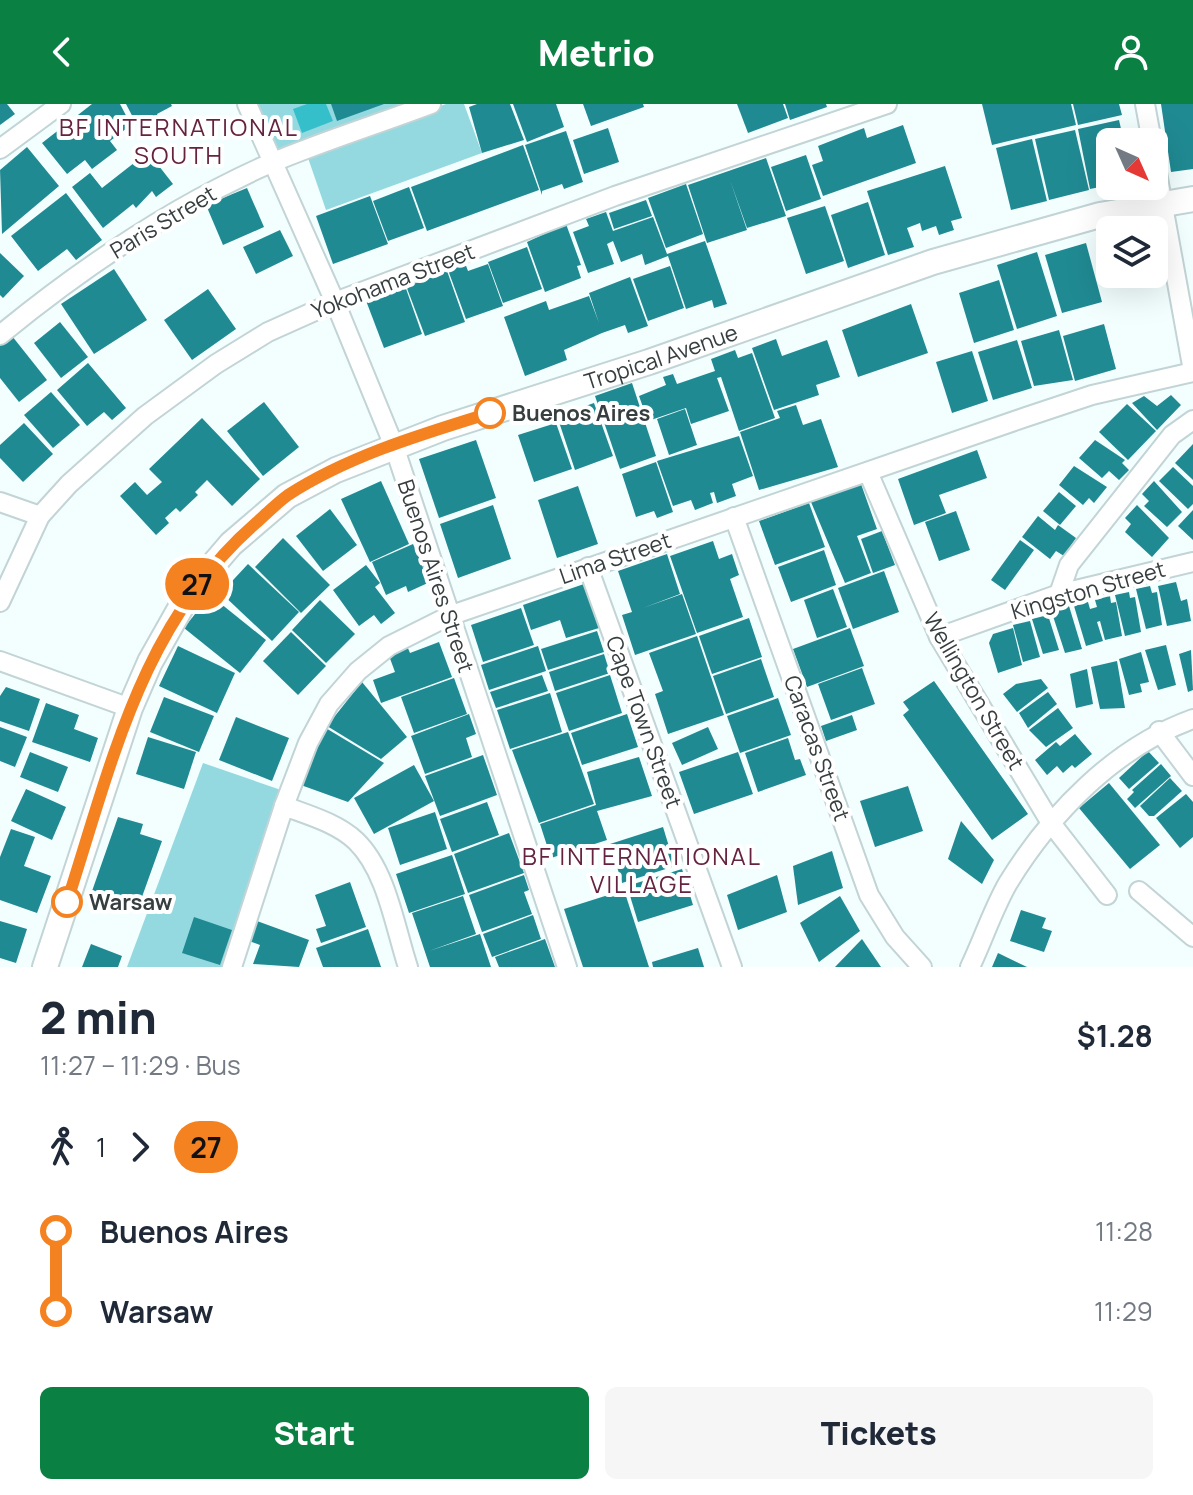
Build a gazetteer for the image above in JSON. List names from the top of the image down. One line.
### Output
{"streets":{"street":["Paris Street","Yokohama Street","Tropical Avenue","Lima Street","Buenos Aires Street","Kingston Street","Wellington Street","Cape Town Street","Caracas Street"]},"crossings":[["Paris Street","Buenos Aires Street"],["Yokohama Street","Buenos Aires Street"],["Tropical Avenue","Buenos Aires Street"],["Lima Street","Buenos Aires Street"],["Lima Street","Wellington Street"],["Lima Street","Cape Town Street"],["Lima Street","Caracas Street"],["Kingston Street","Wellington Street"]],"districts":["BF INTERNATIONAL SOUTH","BF INTERNATIONAL VILLAGE"],"places":["Buenos Aires","Warsaw"],"lines":["bus line 27"],"north":"bottom right","page":{"header":"Metrio","on_map":"27","heading":["2 min","11:27 – 11:29 · Bus","$1.28"],"legs":["1","27"],"list":[{"name":"Buenos Aires","value":"11:28"},{"name":"Warsaw","value":"11:29"}],"buttons":["Start","Tickets"]}}
